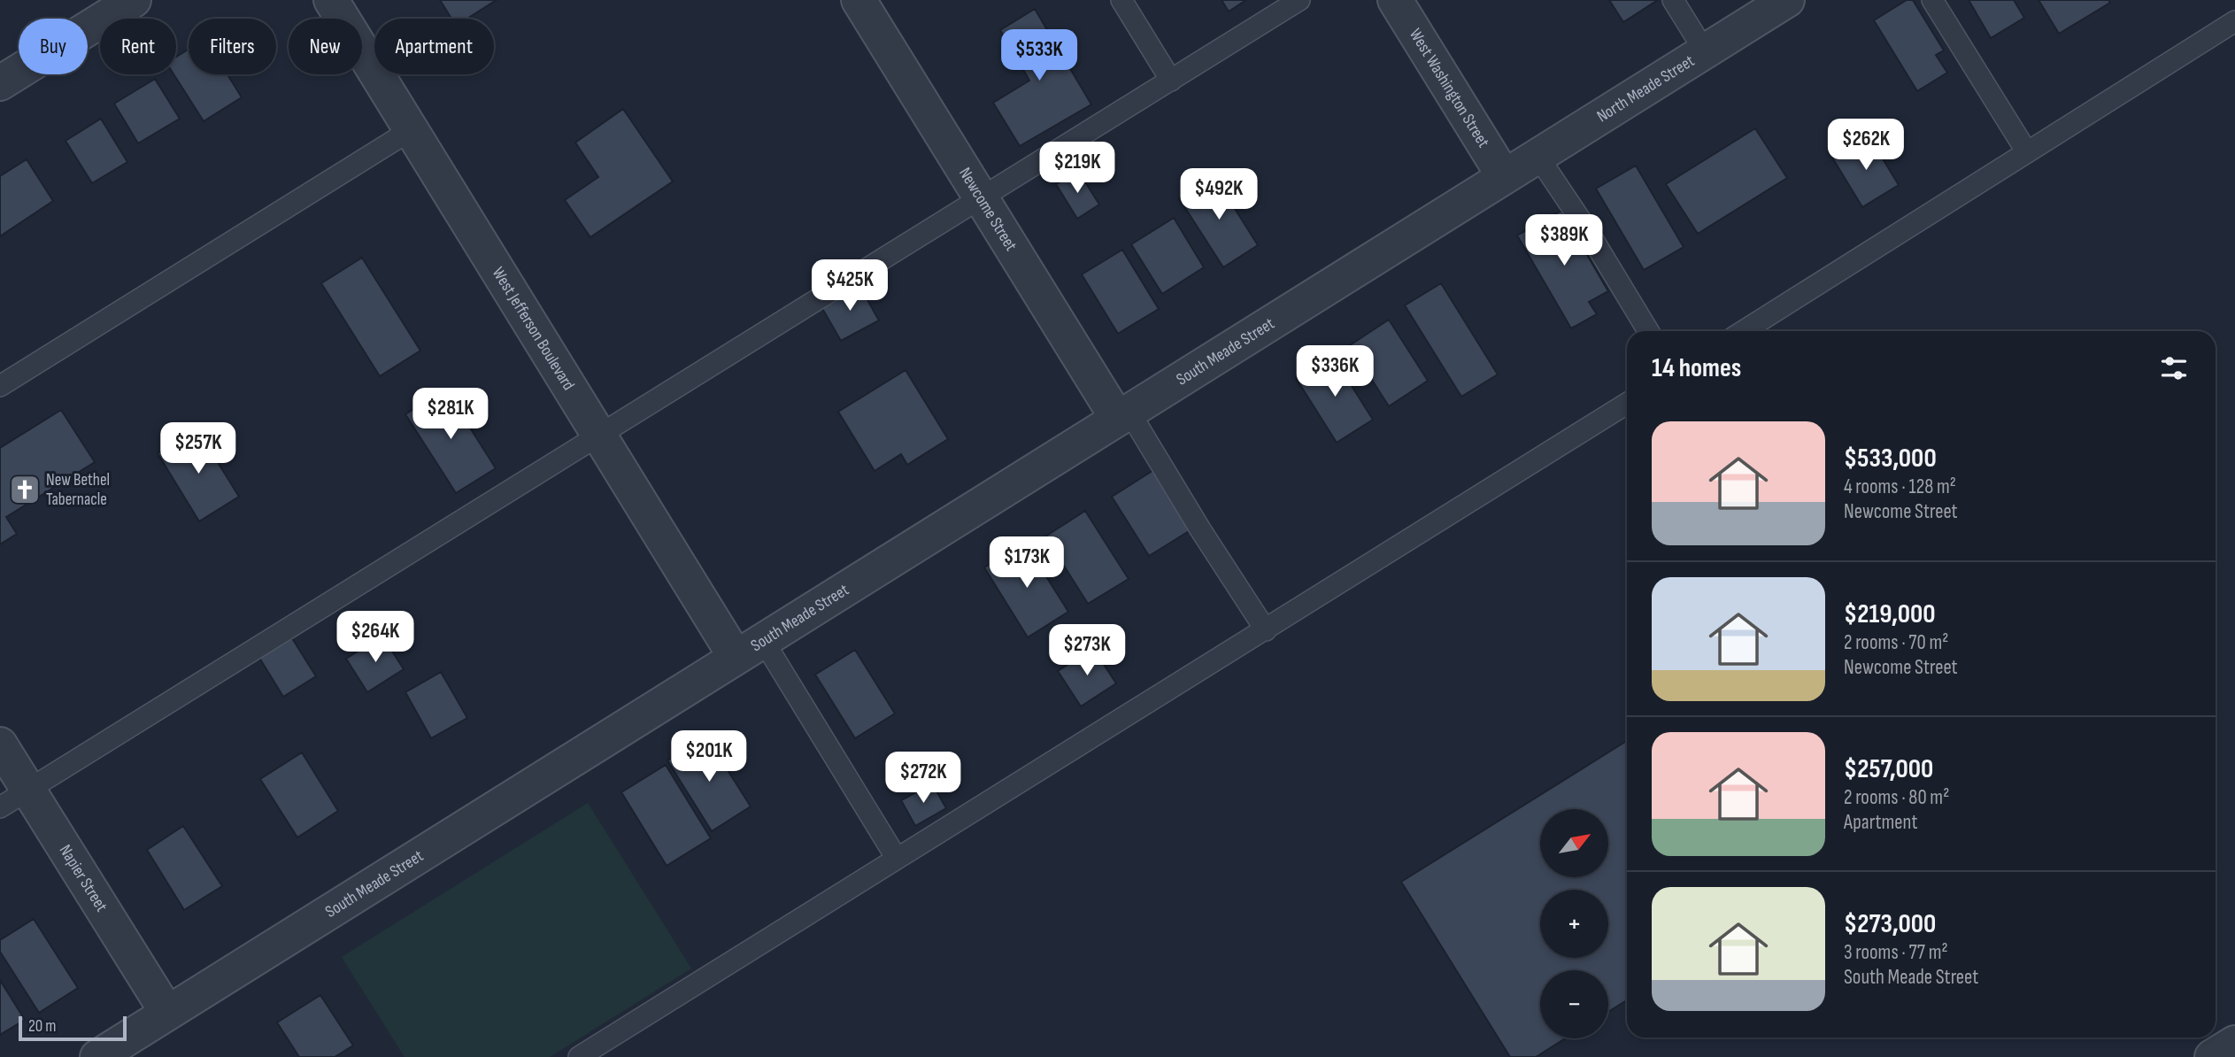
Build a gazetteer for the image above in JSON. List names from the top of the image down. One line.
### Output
{"streets":{"street":["West Washington Street","North Meade Street","Newcome Street","West Jefferson Boulevard","South Meade Street","Napier Street"]},"crossings":[["West Washington Street","North Meade Street"],["West Washington Street","South Meade Street"],["North Meade Street","South Meade Street"],["Newcome Street","South Meade Street"],["West Jefferson Boulevard","South Meade Street"],["South Meade Street","Napier Street"]],"places":{"church":["New Bethel Tabernacle"]},"scale_bar":"20 m","north":"top right","page":{"chip":["Buy","Rent","Filters","New","Apartment"],"price":["$533K","$262K","$219K","$492K","$389K","$425K","$336K","$281K","$257K","$173K","$264K","$273K","$201K","$272K"],"heading":"14 homes","list":[{"name":"$533,000","note":"4 rooms · 128 m² · Newcome Street"},{"name":"$219,000","note":"2 rooms · 70 m² · Newcome Street"},{"name":"$257,000","note":"2 rooms · 80 m² · Apartment"},{"name":"$273,000","note":"3 rooms · 77 m² · South Meade Street"}],"map_buttons":["+","−"],"scale":"20 m"}}
